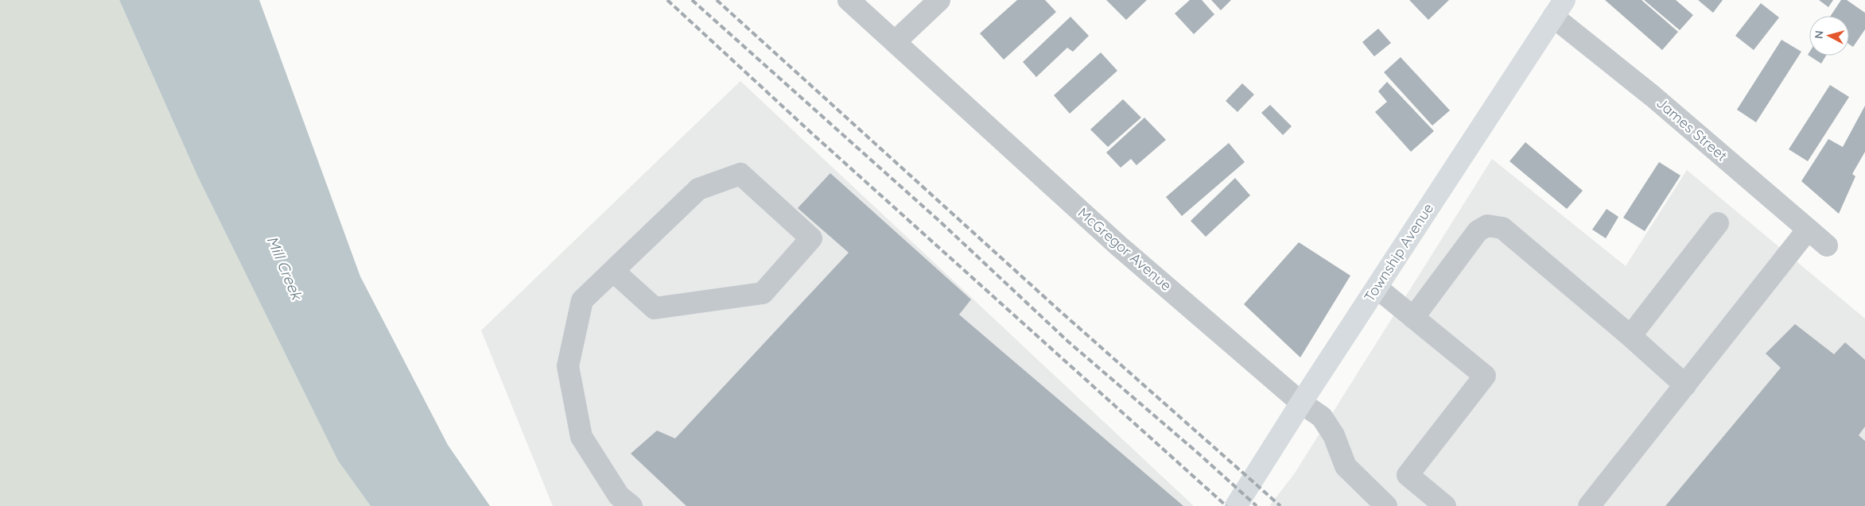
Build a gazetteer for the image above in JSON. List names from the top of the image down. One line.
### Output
{"streets":{"main road":["Township Avenue"],"street":["James Street","McGregor Avenue"]},"crossings":[["James Street","Township Avenue"],["McGregor Avenue","Township Avenue"]],"water":["Mill Creek"],"north":"left"}
